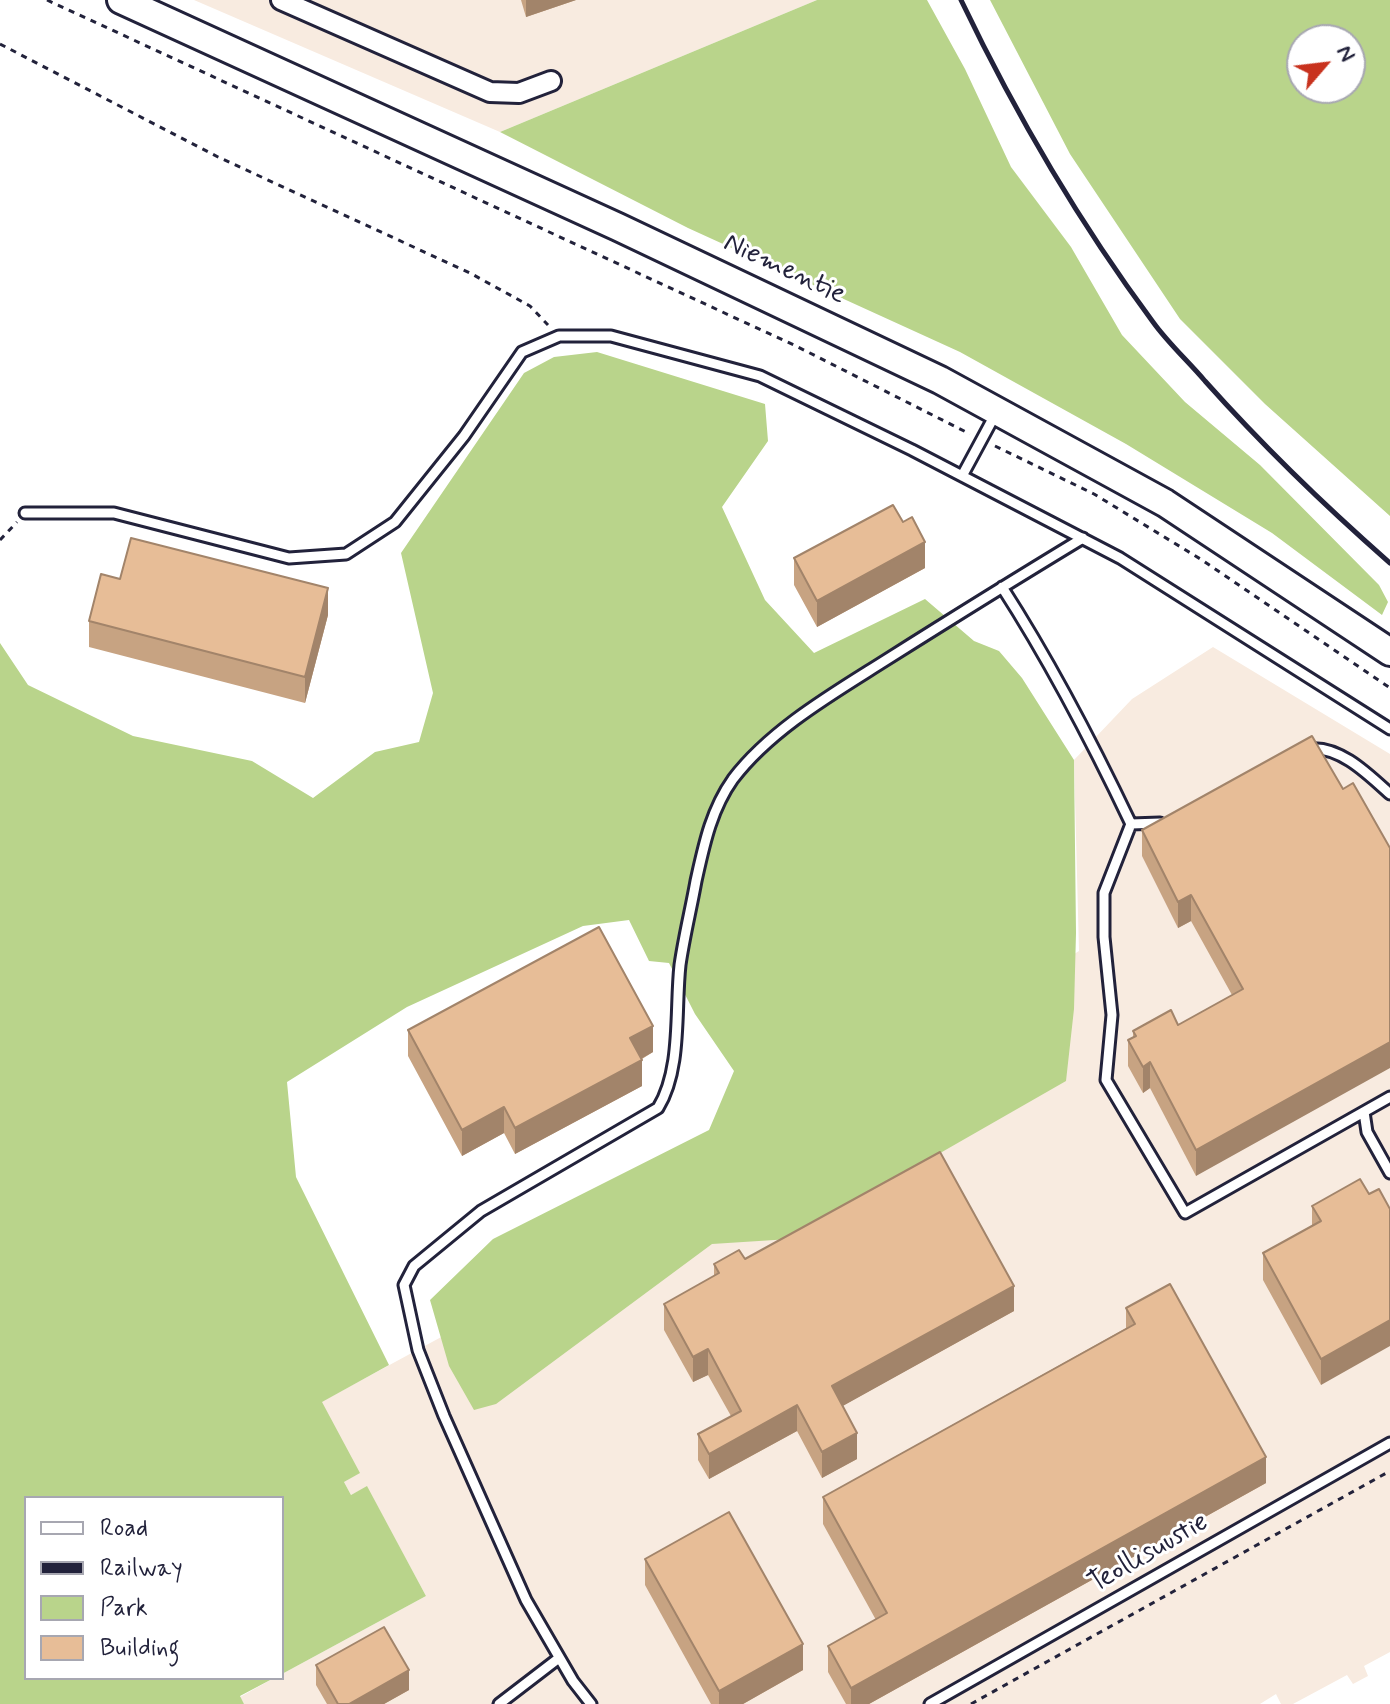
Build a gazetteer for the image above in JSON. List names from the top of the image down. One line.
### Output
{"streets":{"main road":["Niementie"],"lane":["Teollisuustie"]},"legend":["Road","Railway","Park","Building"],"north":"top right"}
